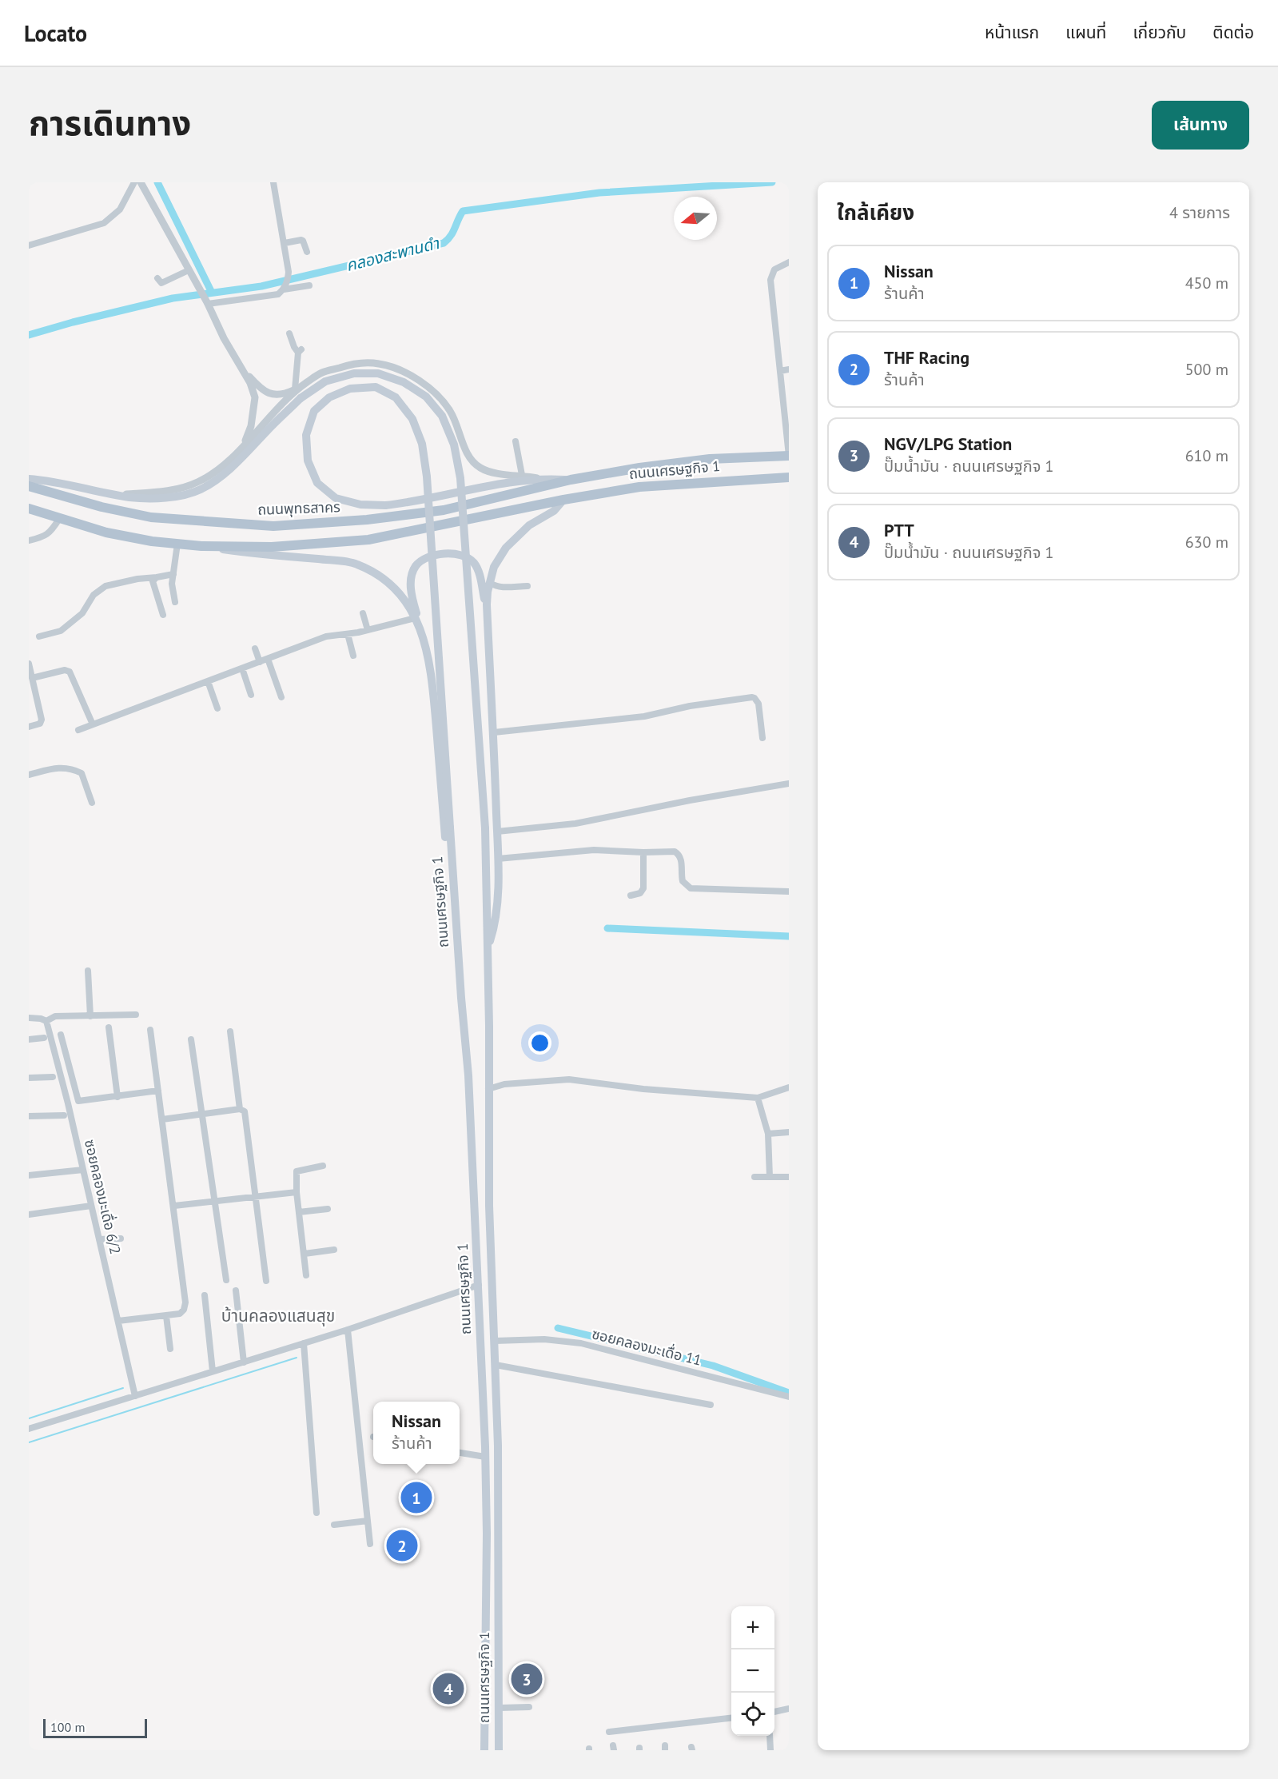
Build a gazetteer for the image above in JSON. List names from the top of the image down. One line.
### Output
{"streets":{"main road":["ถนนเศรษฐกิจ 1","ถนนพุทธสาคร"],"street":["ซอยคลองมะเดื่อ 6/2","ซอยคลองมะเดื่อ 11"]},"crossings":[["ถนนเศรษฐกิจ 1","ถนนพุทธสาคร"],["ถนนเศรษฐกิจ 1","ซอยคลองมะเดื่อ 11"]],"districts":["บ้านคลองแสนสุข"],"water":["คลองสะพานดำ"],"scale_bar":"100 m","north":"left","page":{"header":"Locato","nav":["หน้าแรก","แผนที่","เกี่ยวกับ","ติดต่อ"],"title":"การเดินทาง","buttons":"เส้นทาง","heading":["ใกล้เคียง","4 รายการ"],"list":[{"mark":"1","name":"Nissan","note":"ร้านค้า","value":"450 m"},{"mark":"2","name":"THF Racing","note":"ร้านค้า","value":"500 m"},{"mark":"3","name":"NGV/LPG Station","note":"ปั๊มน้ำมัน · ถนนเศรษฐกิจ 1","value":"610 m"},{"mark":"4","name":"PTT","note":"ปั๊มน้ำมัน · ถนนเศรษฐกิจ 1","value":"630 m"}],"popup":["Nissan","ร้านค้า"],"pins":["1","2","3","4"],"map_buttons":["+","−"],"scale":"100 m"}}
